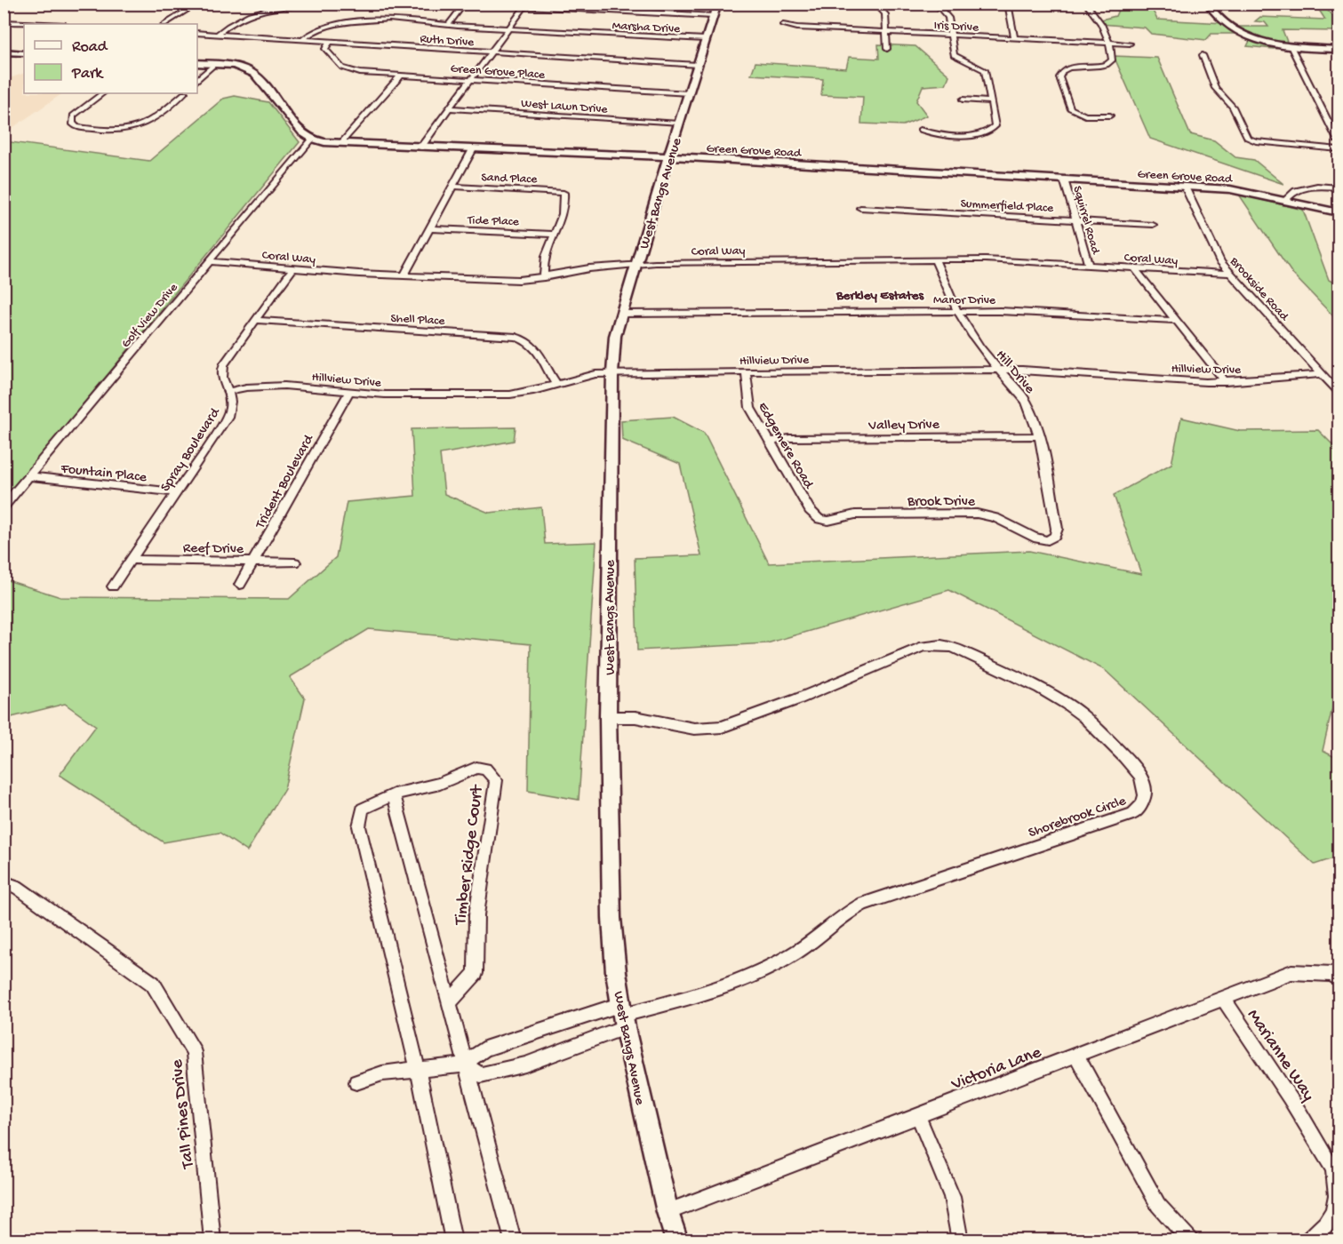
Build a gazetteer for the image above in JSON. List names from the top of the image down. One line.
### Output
{"streets":{"street":["Iris Drive","Marsha Drive","Ruth Drive","Green Grove Place","West Lawn Drive","Green Grove Road","Sand Place","West Bangs Avenue","Summerfield Place","Tide Place","Squirrel Road","Coral Way","Brookside Road","Manor Drive","Golf View Drive","Shell Place","Hillview Drive","Hill Drive","Valley Drive","Edgemere Road","Spray Boulevard","Fountain Place","Trident Boulevard","Brook Drive","Reef Drive","Shorebrook Circle","Timber Ridge Court","Marianne Way","Victoria Lane","Tall Pines Drive"]},"crossings":[["Marsha Drive","Ruth Drive"],["Marsha Drive","West Bangs Avenue"],["Ruth Drive","Green Grove Place"],["Ruth Drive","West Bangs Avenue"],["Green Grove Place","West Bangs Avenue"],["West Lawn Drive","West Bangs Avenue"],["Green Grove Road","West Bangs Avenue"],["Green Grove Road","Squirrel Road"],["Green Grove Road","Brookside Road"],["Green Grove Road","Golf View Drive"],["Sand Place","Tide Place"],["West Bangs Avenue","Coral Way"],["West Bangs Avenue","Manor Drive"],["West Bangs Avenue","Hillview Drive"],["West Bangs Avenue","Shorebrook Circle"],["West Bangs Avenue","Victoria Lane"],["Summerfield Place","Squirrel Road"],["Squirrel Road","Coral Way"],["Coral Way","Brookside Road"],["Coral Way","Golf View Drive"],["Coral Way","Hill Drive"],["Coral Way","Spray Boulevard"],["Brookside Road","Hillview Drive"],["Manor Drive","Hill Drive"],["Golf View Drive","Fountain Place"],["Shell Place","Hillview Drive"],["Shell Place","Spray Boulevard"],["Hillview Drive","Hill Drive"],["Hillview Drive","Edgemere Road"],["Hillview Drive","Spray Boulevard"],["Hillview Drive","Trident Boulevard"],["Hill Drive","Valley Drive"],["Hill Drive","Brook Drive"],["Valley Drive","Edgemere Road"],["Edgemere Road","Brook Drive"],["Spray Boulevard","Fountain Place"],["Spray Boulevard","Reef Drive"],["Trident Boulevard","Reef Drive"],["Marianne Way","Victoria Lane"]],"districts":["Berkley Estates"],"legend":["Road","Park"]}
